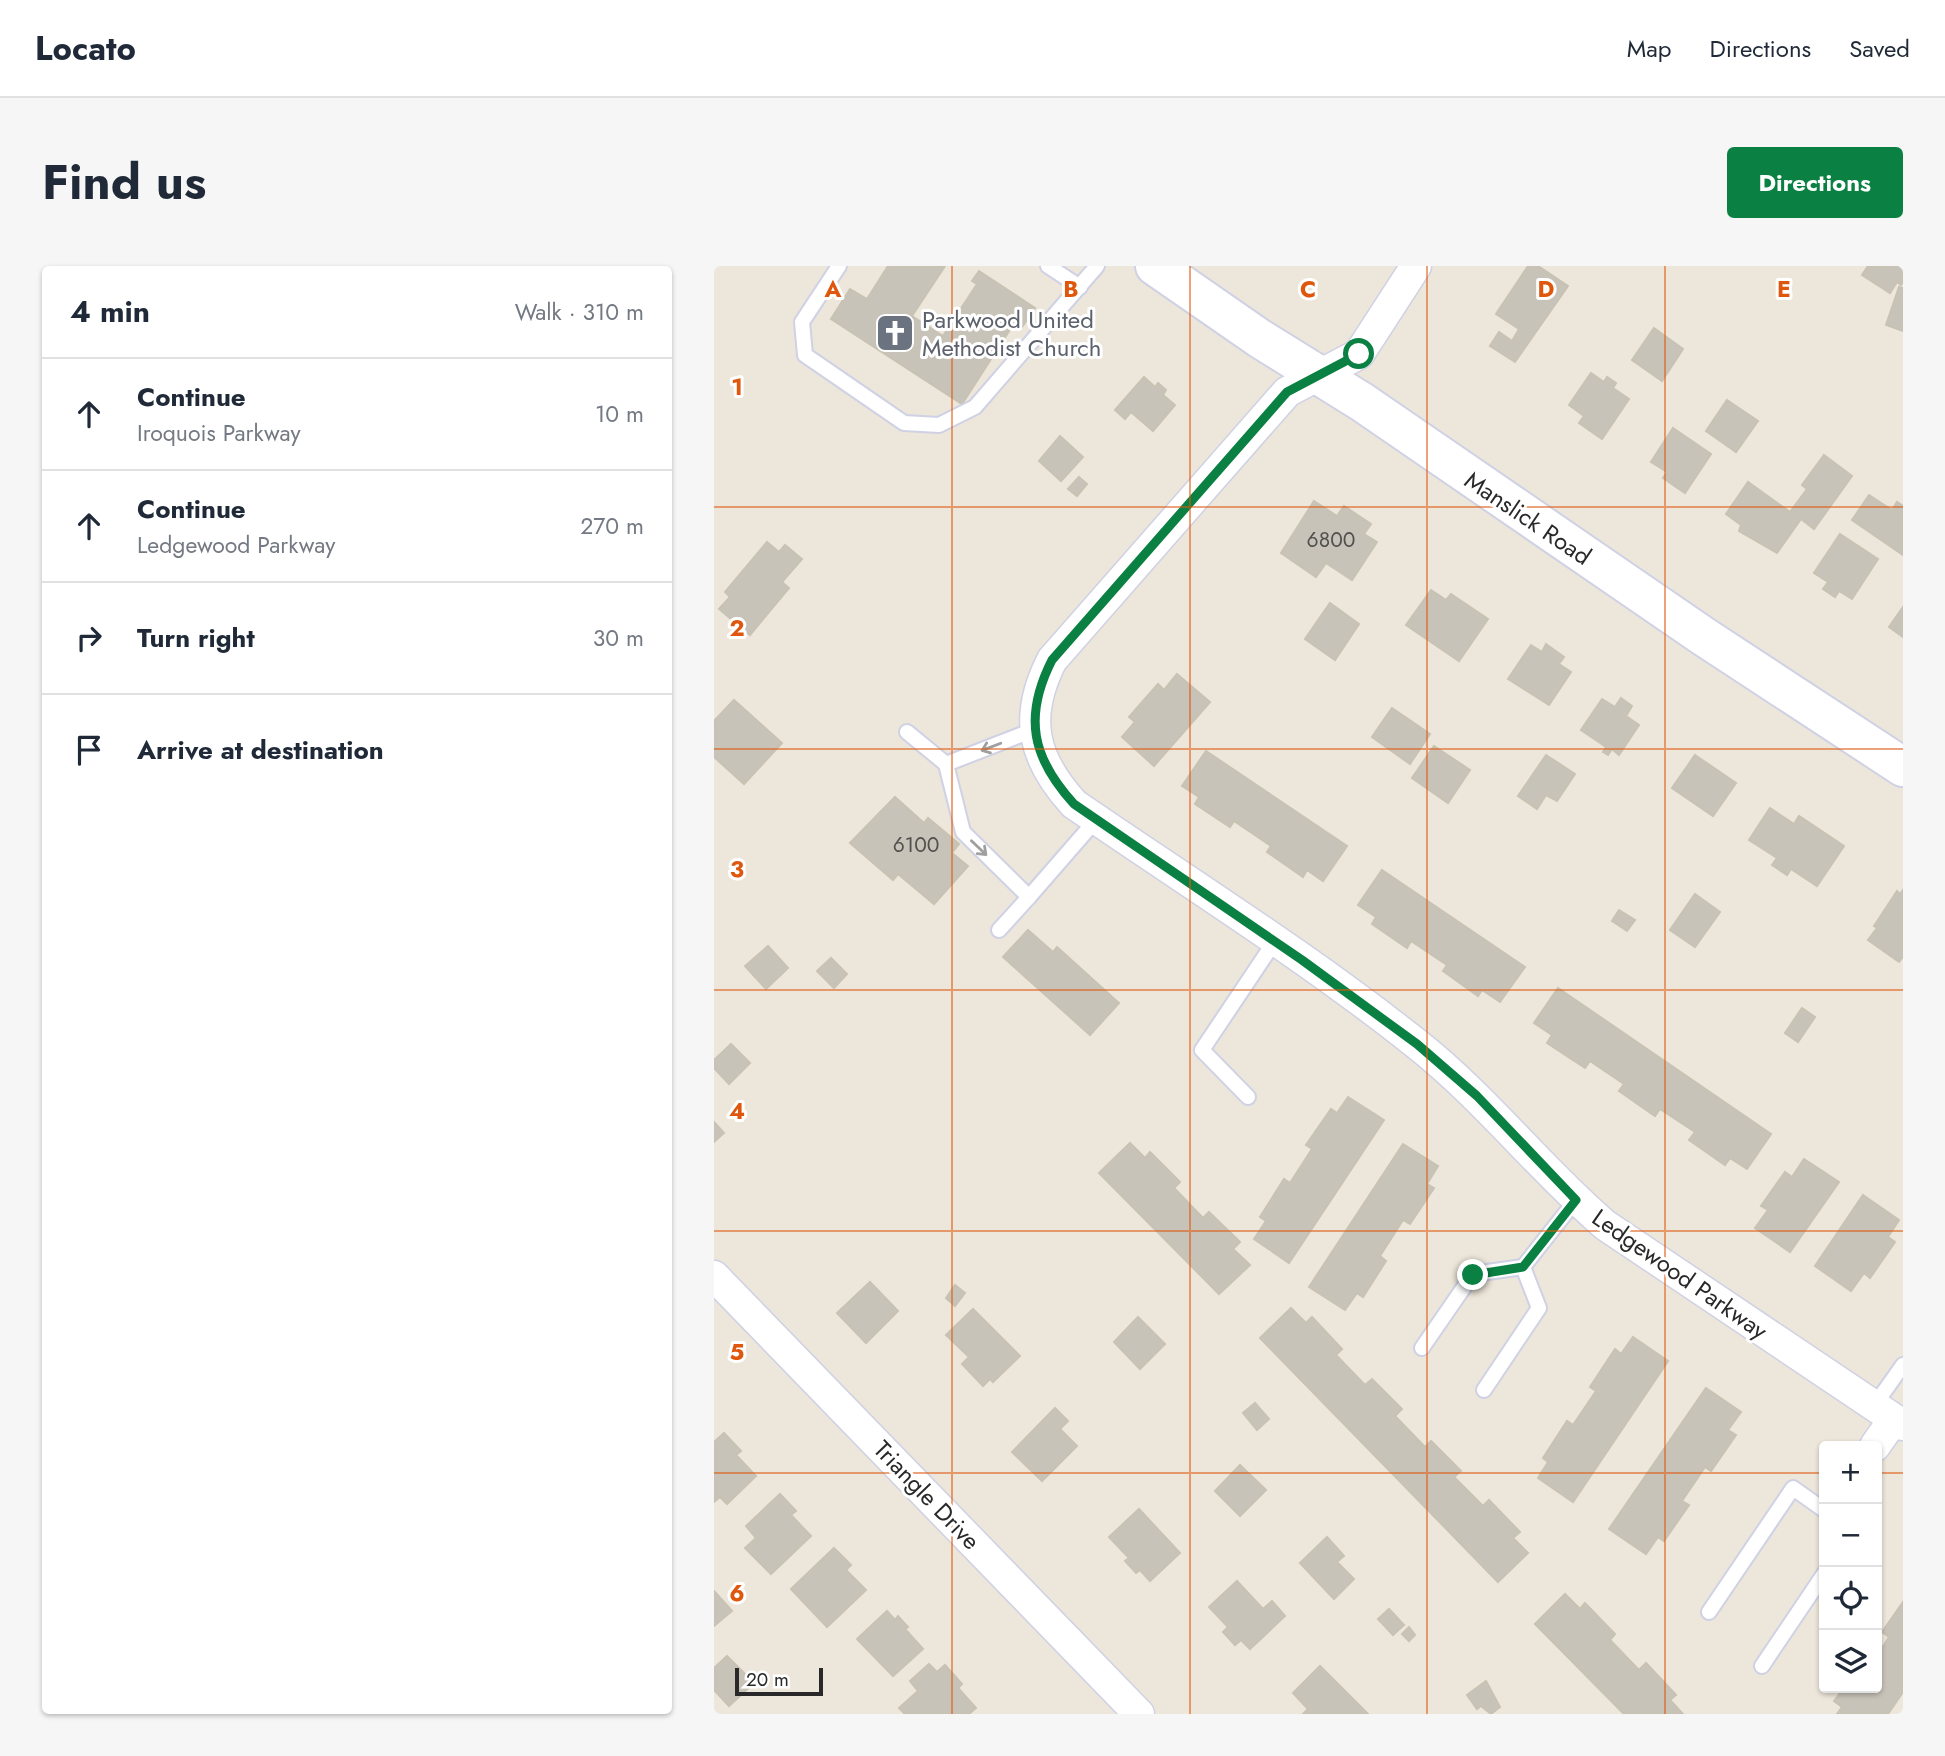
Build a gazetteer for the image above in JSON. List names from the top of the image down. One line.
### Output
{"streets":{"main road":["Manslick Road"],"street":["Ledgewood Parkway","Triangle Drive"]},"crossings":[["Manslick Road","Ledgewood Parkway"]],"places":{"church":["Parkwood United Methodist Church"]},"house_numbers":["6800","6100"],"scale_bar":"20 m","page":{"header":"Locato","nav":["Map","Directions","Saved"],"title":"Find us","buttons":"Directions","heading":["4 min","Walk · 310 m"],"list":[["Continue","Iroquois Parkway","10 m"],["Continue","Ledgewood Parkway","270 m"],["Turn right","30 m"],"Arrive at destination"],"map_buttons":["+","−"],"scale":"20 m"},"grid":{"columns":["A","B","C","D","E"],"rows":["1","2","3","4","5","6"]}}
